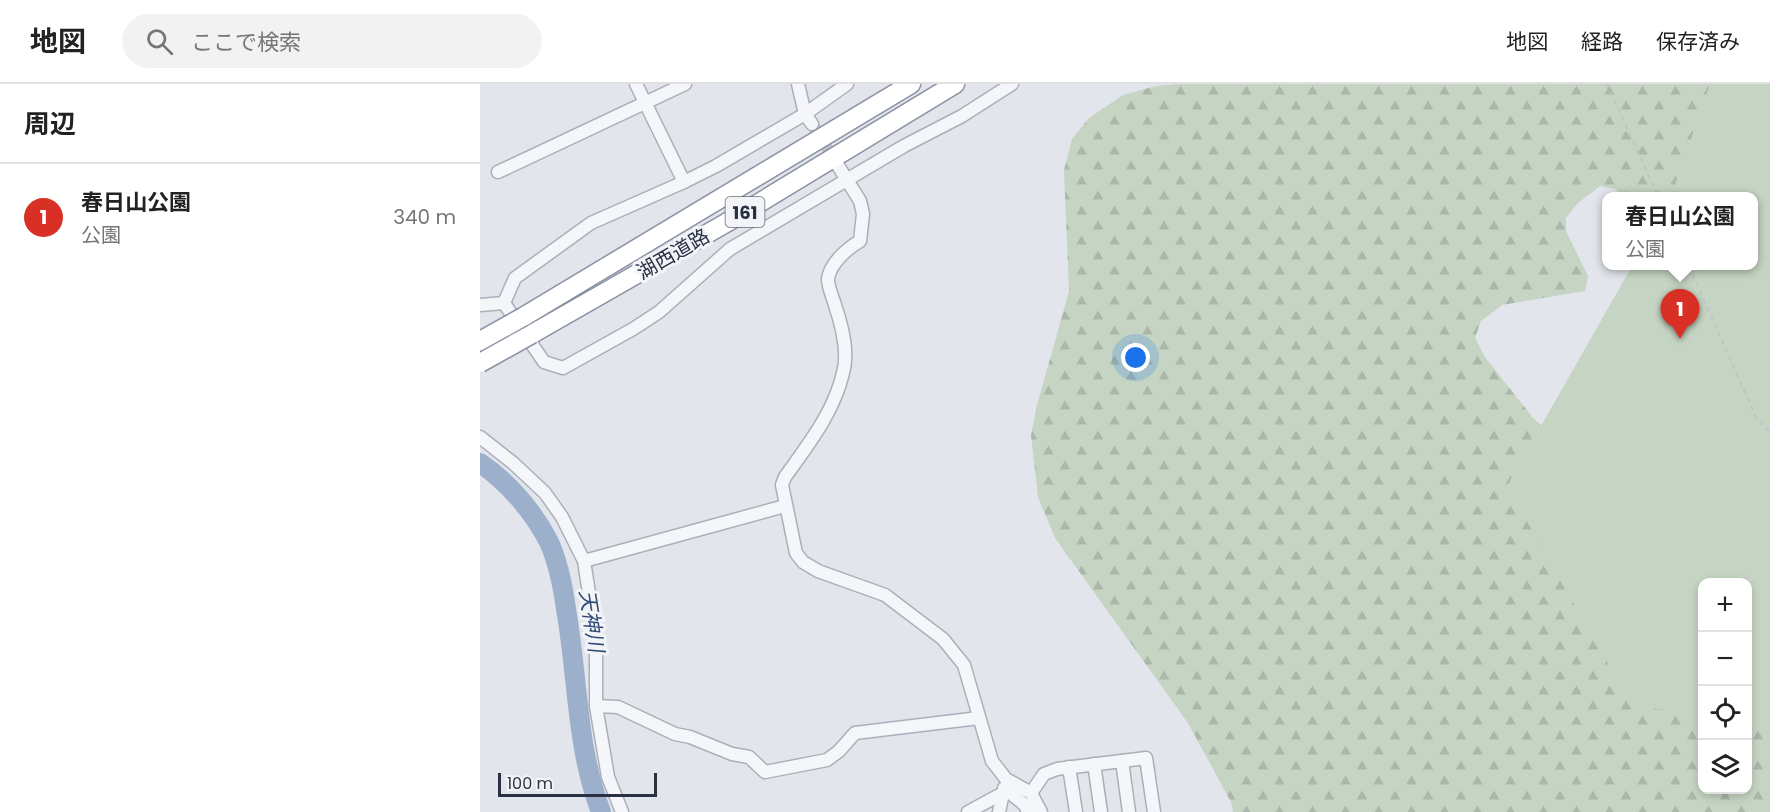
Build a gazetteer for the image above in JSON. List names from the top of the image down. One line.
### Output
{"streets":{"highway":["161","湖西道路"]},"water":["天神川"],"scale_bar":"100 m","page":{"header":"地図","search":"ここで検索","nav":["地図","経路","保存済み"],"heading":"周辺","list":[{"mark":"1","name":"春日山公園","note":"公園","value":"340 m"}],"popup":["春日山公園","公園"],"pins":"1","map_buttons":["+","−"],"scale":"100 m"}}
